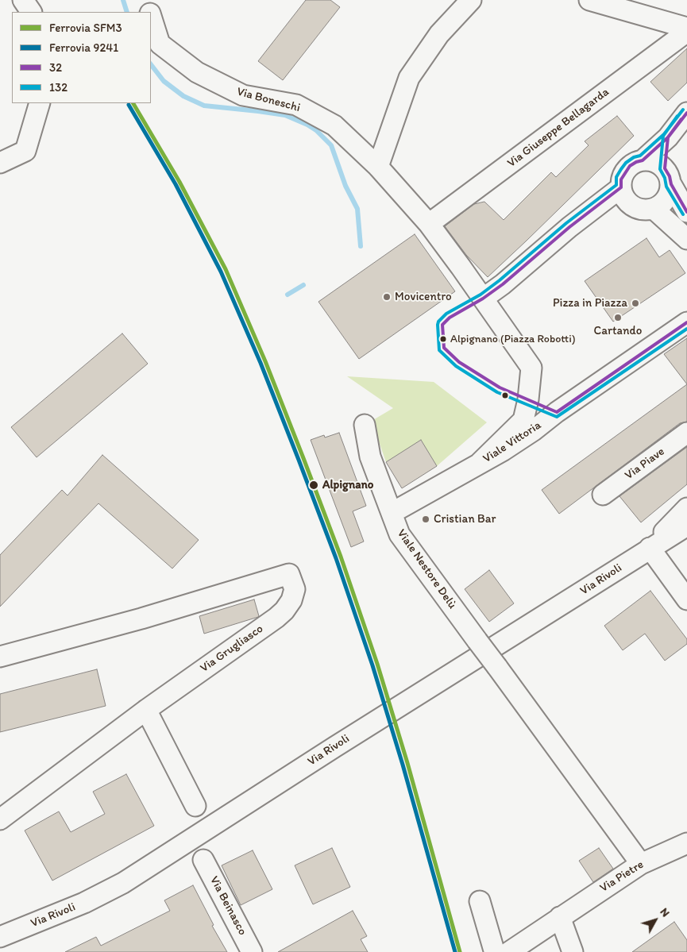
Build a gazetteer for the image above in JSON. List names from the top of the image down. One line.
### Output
{"streets":{"street":["Via Boneschi","Via Giuseppe Bellagarda","Viale Vittoria","Via Piave","Viale Nestore Delù","Via Rivoli","Via Grugliasco","Via Pietre","Via Beinasco"]},"crossings":[["Via Boneschi","Via Giuseppe Bellagarda"],["Via Boneschi","Viale Vittoria"],["Viale Vittoria","Viale Nestore Delù"],["Viale Nestore Delù","Via Pietre"]],"places":["Movicentro","Pizza in Piazza","Cartando","Alpignano (Piazza Robotti)","Alpignano","Cristian Bar"],"lines":["rail line SFM3","rail line 9241","transit line 132","transit line 32"],"legend":["Ferrovia SFM3","Ferrovia 9241","32","132"],"north":"top right"}
